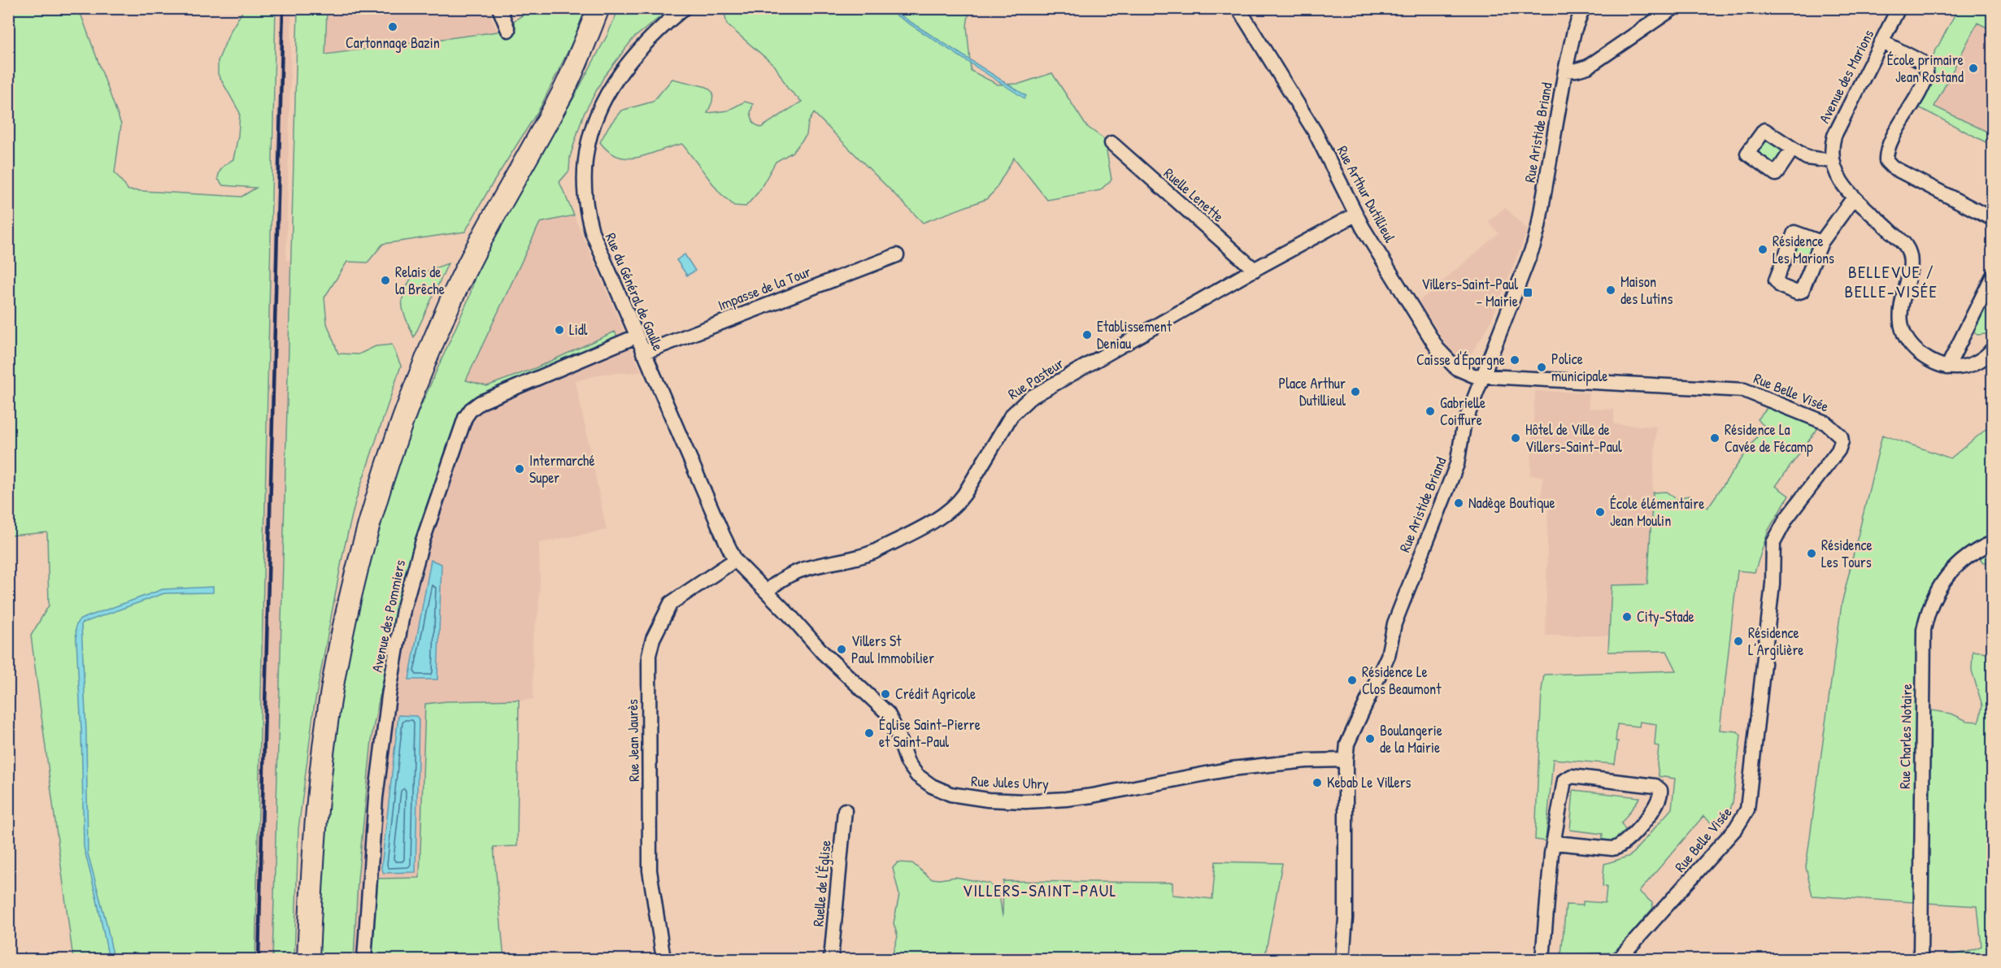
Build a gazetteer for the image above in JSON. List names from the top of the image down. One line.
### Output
{"streets":{"street":["Avenue des Marions","Rue Aristide Briand","Rue Arthur Dutillieul","Ruelle Lenette","Impasse de la Tour","Rue du Général de Gaulle","Rue Pasteur","Rue Belle Visée","Avenue des Pommiers","Rue Charles Notaire","Rue Jean Jaurès","Rue Jules Uhry","Ruelle de l'Église"]},"crossings":[["Rue Aristide Briand","Rue Arthur Dutillieul"],["Rue Aristide Briand","Rue Belle Visée"],["Rue Aristide Briand","Rue Jules Uhry"],["Rue Arthur Dutillieul","Rue Pasteur"],["Rue Arthur Dutillieul","Rue Belle Visée"],["Ruelle Lenette","Rue Pasteur"],["Impasse de la Tour","Rue du Général de Gaulle"],["Rue du Général de Gaulle","Rue Pasteur"],["Rue du Général de Gaulle","Avenue des Pommiers"],["Rue du Général de Gaulle","Rue Jean Jaurès"],["Rue du Général de Gaulle","Rue Jules Uhry"],["Rue Pasteur","Rue Jules Uhry"]],"districts":["BELLEVUE / BELLE-VISÉE","VILLERS-SAINT-PAUL"],"places":{"other":["Cartonnage Bazin","École primaire Jean Rostand","Résidence Les Marions","Relais de la Brêche","Maison des Lutins","Lidl","Etablissement Deniau","Caisse d'Épargne","Police municipale","Place Arthur Dutillieul","Gabrielle Coiffure","Hôtel de Ville de Villers-Saint-Paul","Résidence La Cavée de Fécamp","Intermarché Super","Nadège Boutique","École élémentaire Jean Moulin","Résidence Les Tours","City-Stade","Résidence L’Argilière","Villers St Paul Immobilier","Résidence Le Clos Beaumont","Crédit Agricole","Église Saint-Pierre et Saint-Paul","Boulangerie de la Mairie","Kebab Le Villers"],"transit":["Villers-Saint-Paul – Mairie"]}}
